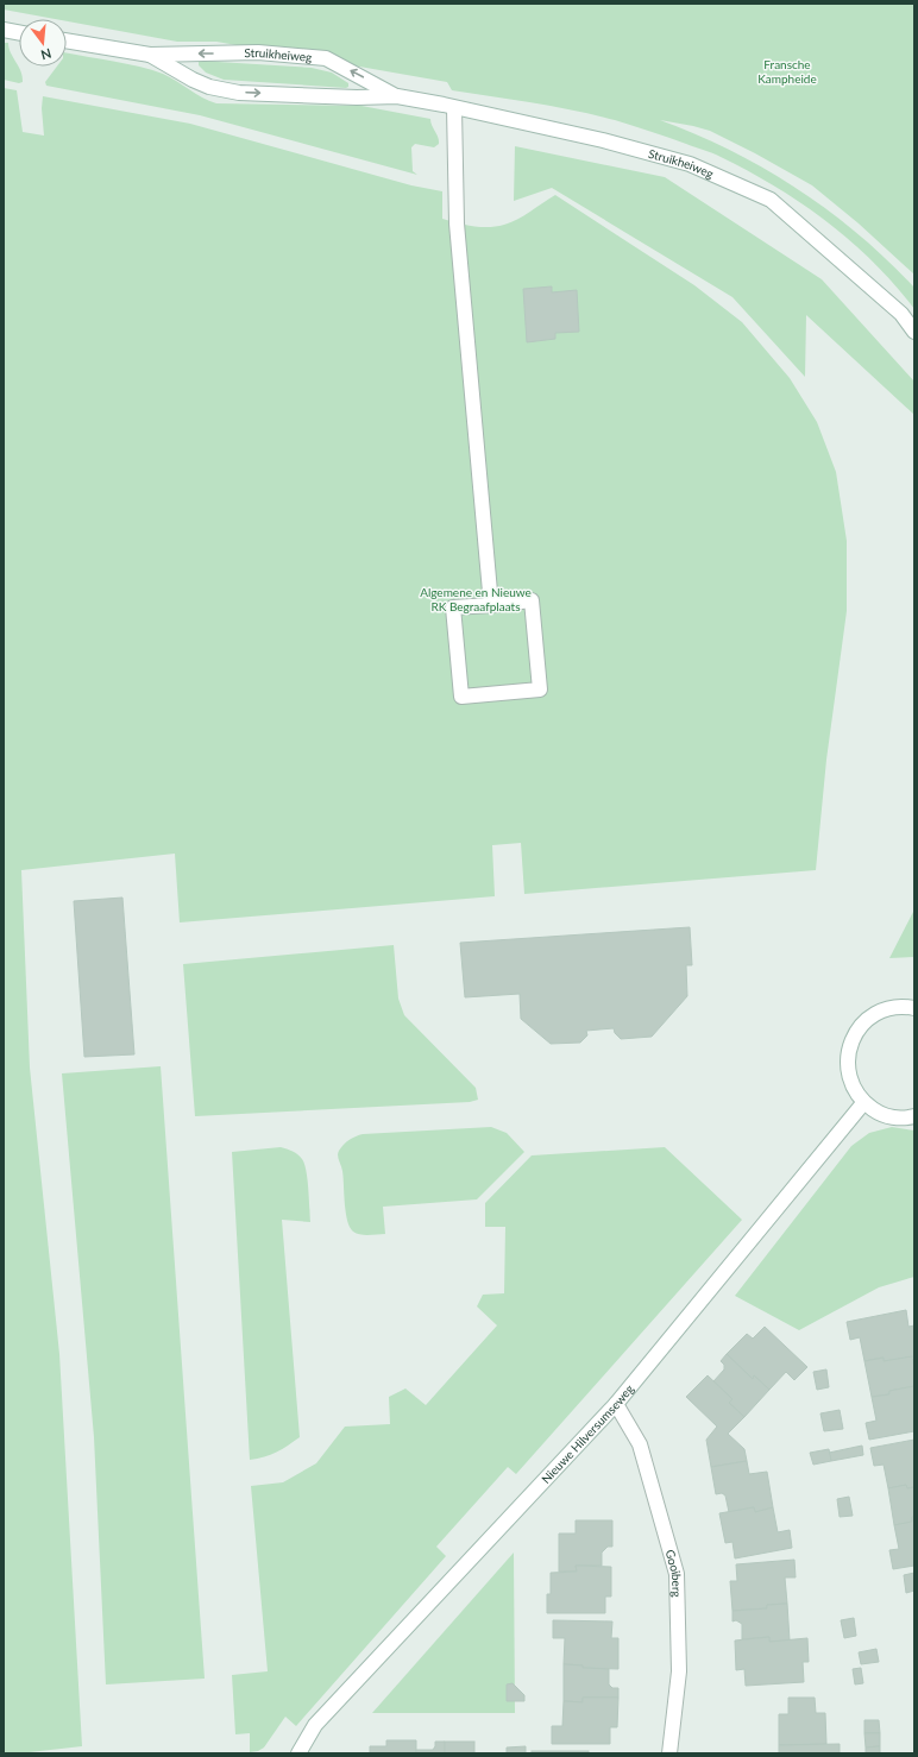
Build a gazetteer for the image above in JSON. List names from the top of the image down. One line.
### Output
{"streets":{"street":["Struikheiweg","Nieuwe Hilversumseweg","Gooiberg"]},"crossings":[["Nieuwe Hilversumseweg","Gooiberg"]],"parks":["Fransche Kampheide","Algemene en Nieuwe RK Begraafplaats"],"north":"bottom"}
